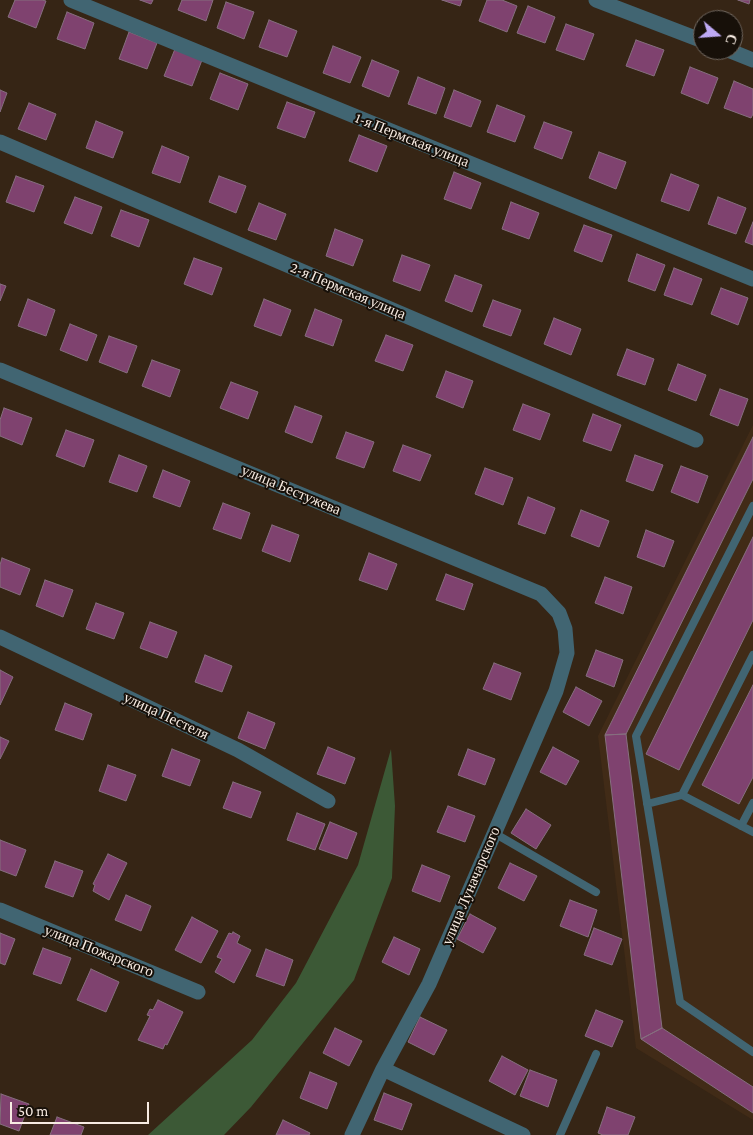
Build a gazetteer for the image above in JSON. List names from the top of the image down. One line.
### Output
{"streets":{"street":["1-я Пермская улица","2-я Пермская улица","улица Бестужева","улица Пестеля","улица Луначарского","улица Пожарского"]},"crossings":[["улица Бестужева","улица Луначарского"]],"scale_bar":"50 m","north":"right"}
